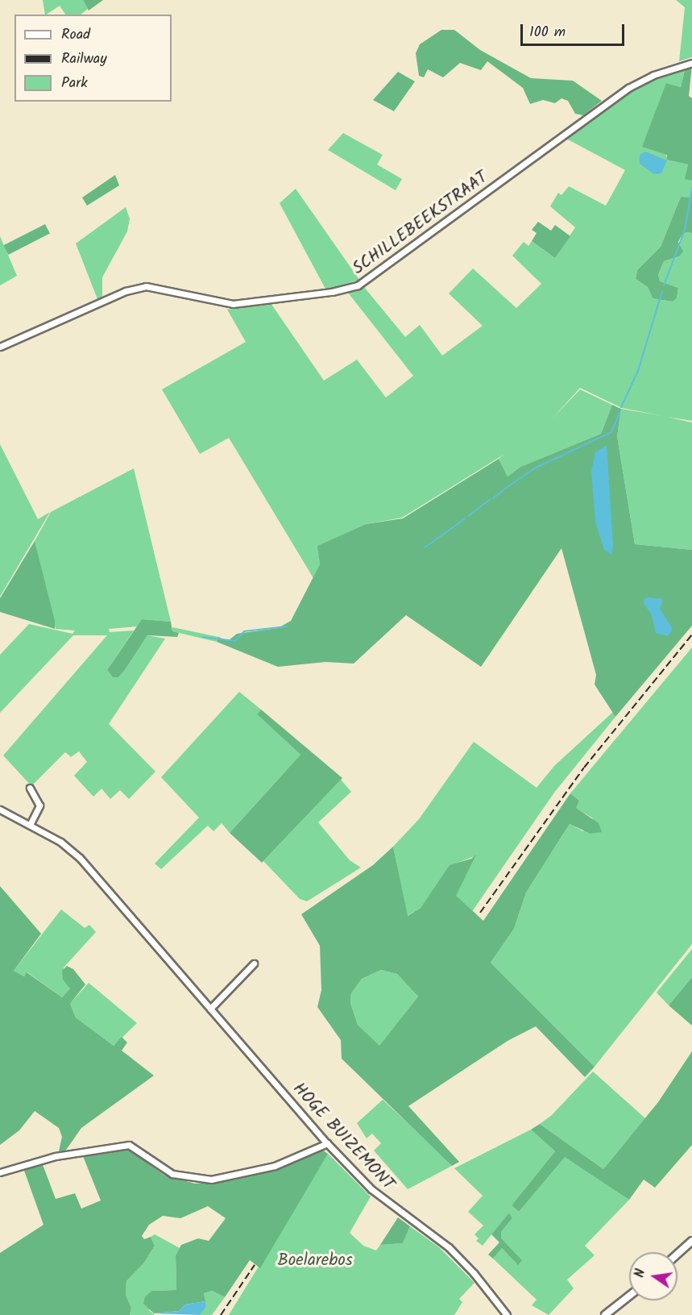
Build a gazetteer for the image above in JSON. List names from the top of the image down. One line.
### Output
{"streets":{"street":["SCHILLEBEEKSTRAAT","HOGE BUIZEMONT"]},"parks":["Boelarebos"],"legend":["Road","Railway","Park"],"scale_bar":"100 m","north":"left"}
